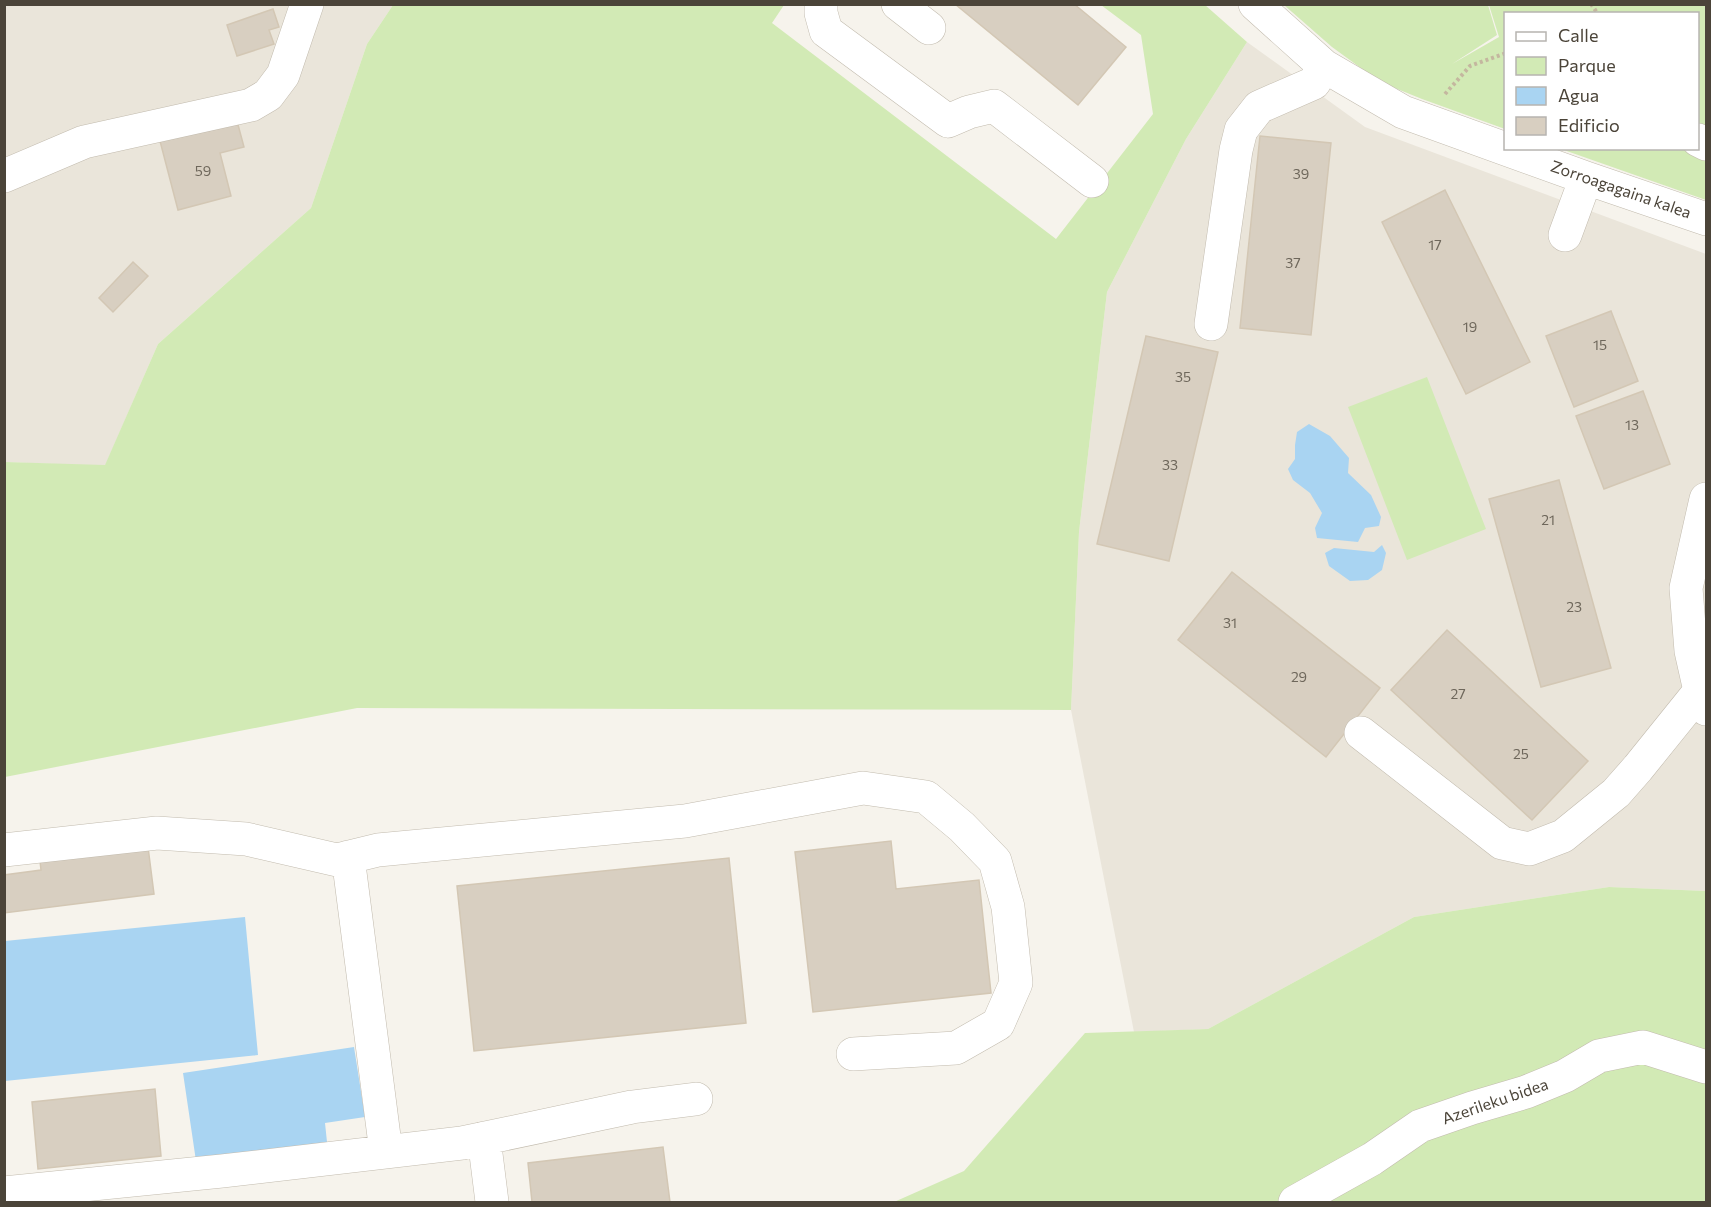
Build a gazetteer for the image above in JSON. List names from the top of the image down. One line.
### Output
{"streets":{"street":["Zorroagagaina kalea","Azerileku bidea"]},"house_numbers":["59","39","17","37","19","15","35","13","33","21","23","31","29","27","25"],"legend":["Calle","Parque","Agua","Edificio"]}
